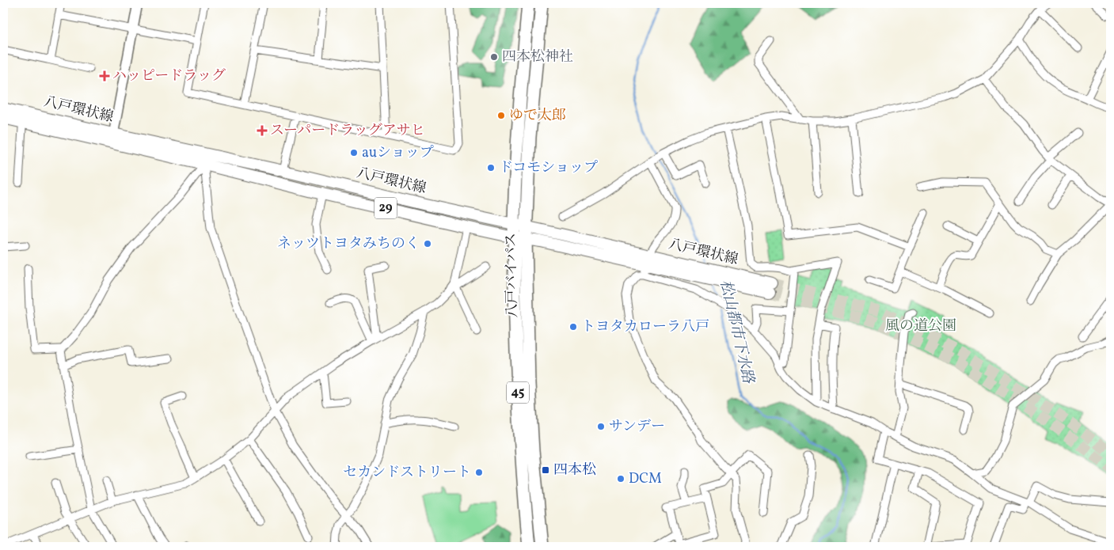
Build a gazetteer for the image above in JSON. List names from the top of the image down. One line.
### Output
{"streets":{"highway":["八戸バイパス","45"],"main road":["八戸環状線","29"]},"crossings":[["八戸環状線","八戸バイパス"]],"water":["松山都市下水路"],"parks":["風の道公園"],"places":{"other":["四本松神社","ゆで太郎","auショップ","ドコモショップ","ネッツトヨタみちのく","トヨタカローラ八戸","サンデー","セカンドストリート","DCM"],"health":["ハッピードラッグ","スーパードラッグアサヒ"],"transit":["四本松"]}}
